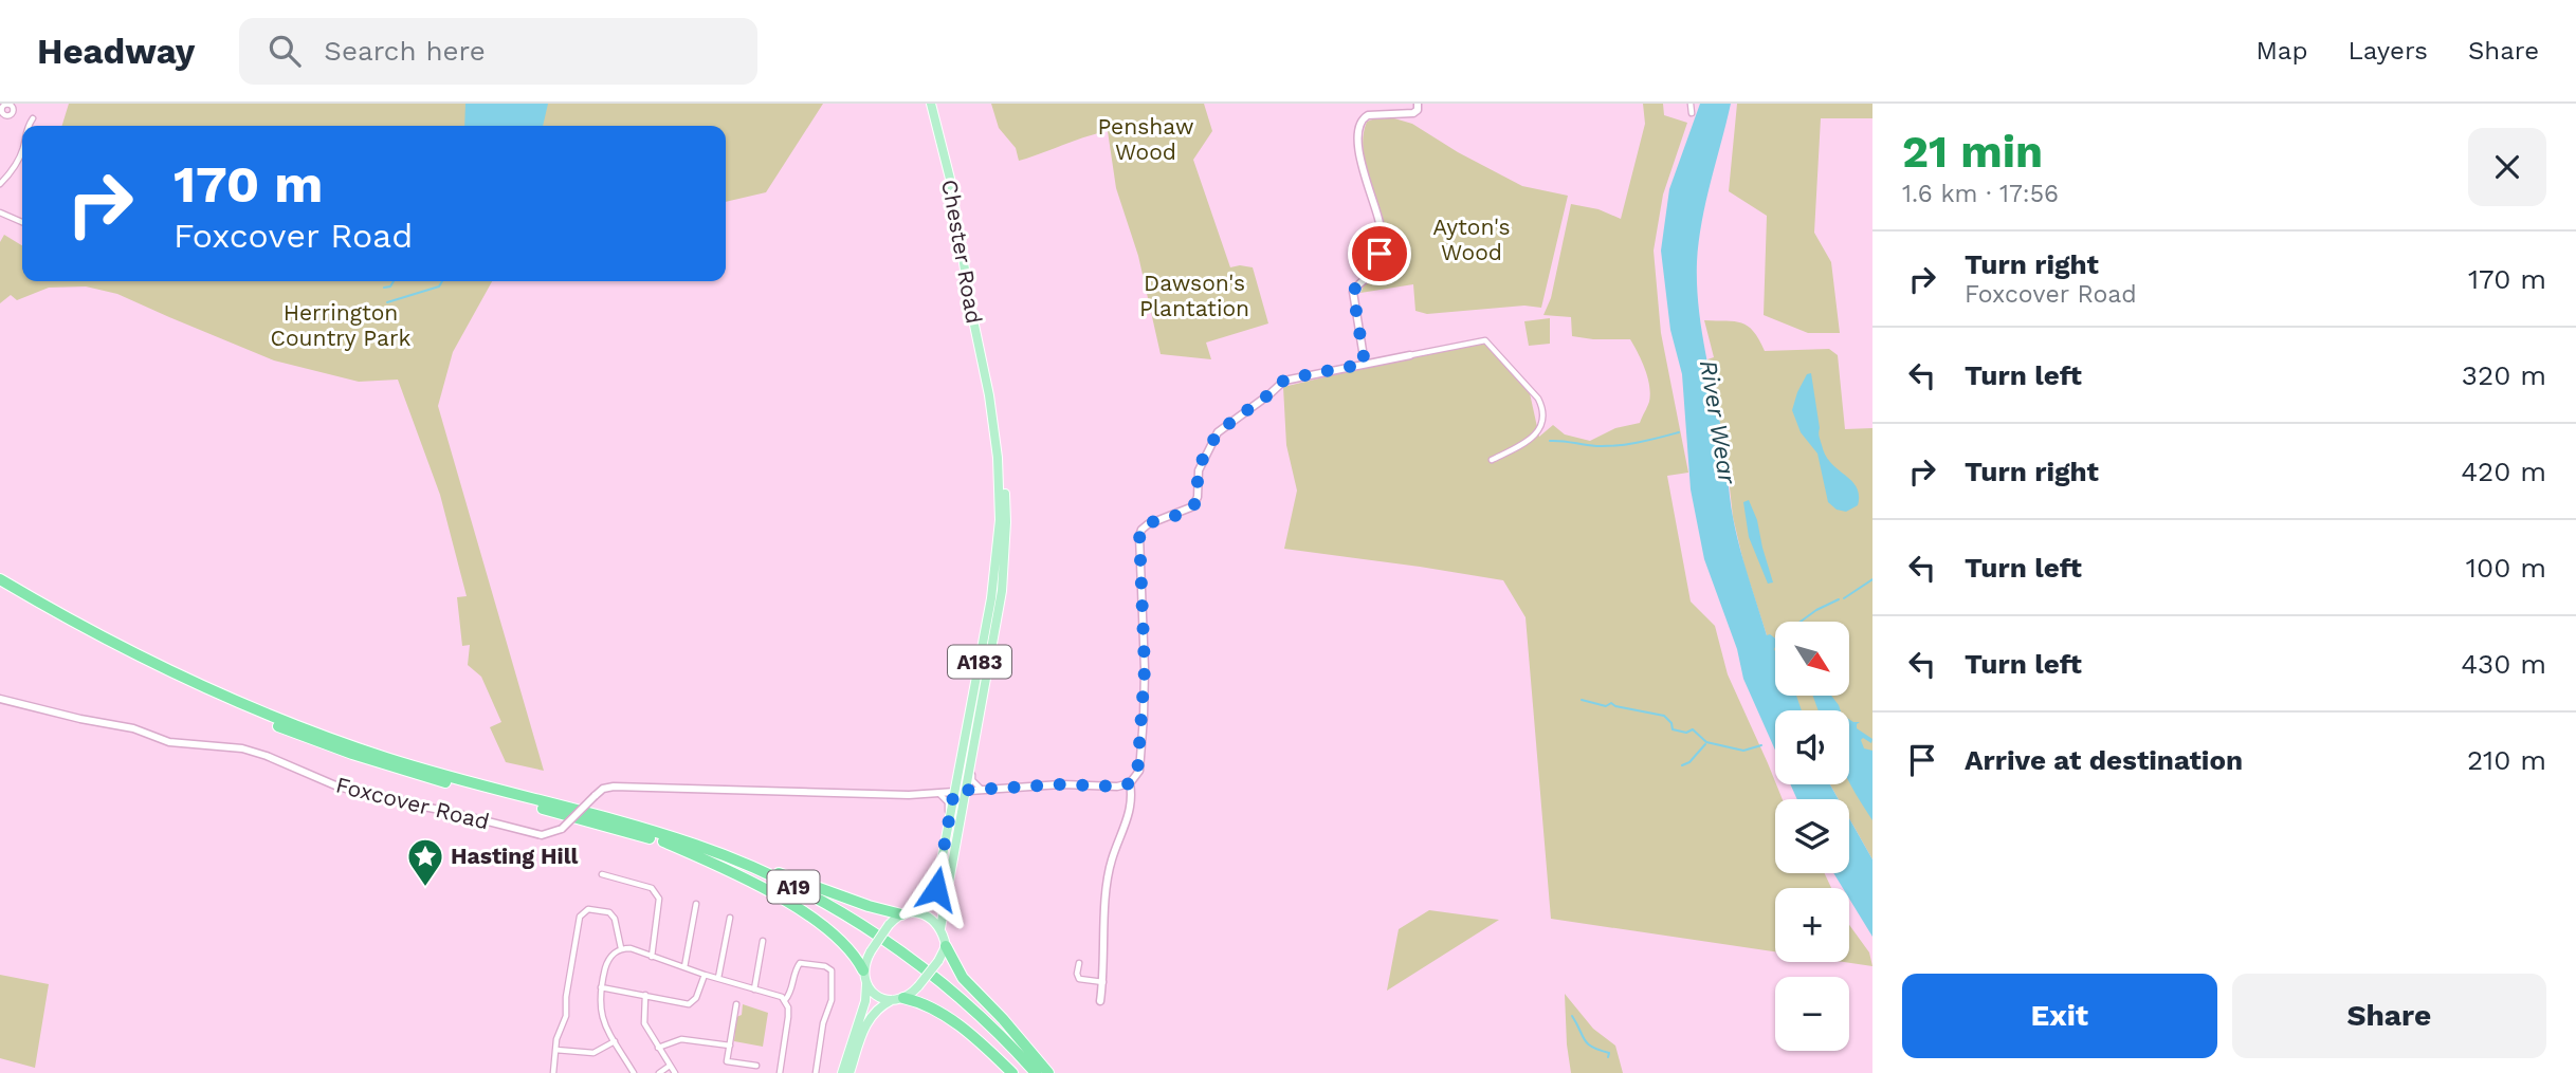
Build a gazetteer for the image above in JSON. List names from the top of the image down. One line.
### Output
{"streets":{"highway":["A19"],"main road":["Chester Road","A183"],"street":["Foxcover Road"]},"crossings":[["Chester Road","Foxcover Road"],["Chester Road","A19"]],"water":["River Wear"],"parks":["Penshaw Wood","Ayton's Wood","Dawson's Plantation","Herrington Country Park"],"places":{"place":["Hasting Hill"]},"north":"bottom right","page":{"header":"Headway","search":"Search here","nav":["Map","Layers","Share"],"heading":["21 min","1.6 km · 17:56"],"turn":["170 m","Foxcover Road"],"list":[{"name":"Turn right","note":"Foxcover Road","value":"170 m"},{"name":"Turn left","value":"320 m"},{"name":"Turn right","value":"420 m"},{"name":"Turn left","value":"100 m"},{"name":"Turn left","value":"430 m"},{"name":"Arrive at destination","value":"210 m"}],"map_buttons":["+","−"],"buttons":["Exit","Share"]}}
